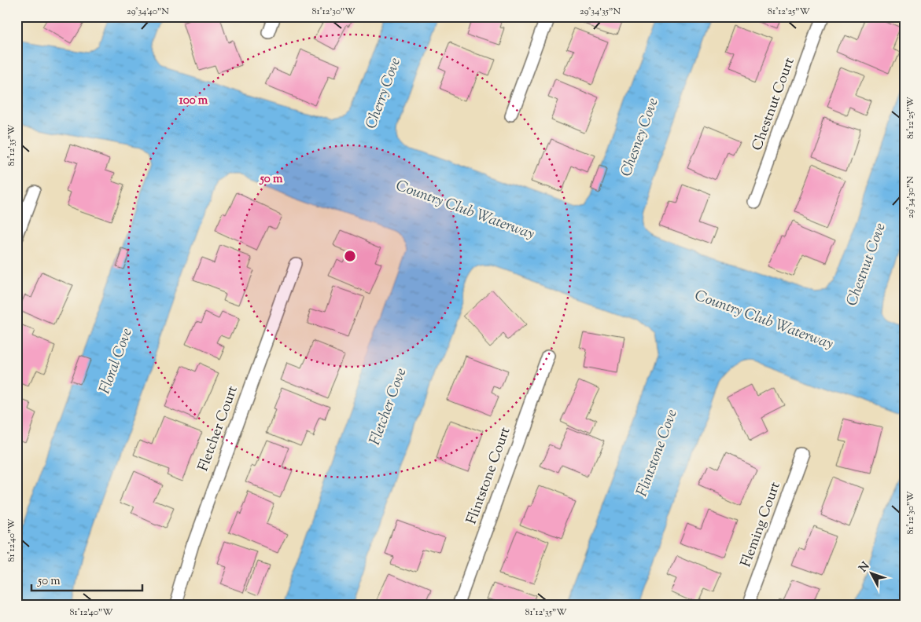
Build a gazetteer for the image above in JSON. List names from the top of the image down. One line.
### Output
{"streets":{"street":["Chestnut Court","Fletcher Court","Flintstone Court","Fleming Court"]},"water":["Cherry Cove","Chesney Cove","Country Club Waterway","Chestnut Cove","Floral Cove","Fletcher Cove","Flintstone Cove"],"scale_bar":"50 m","north":"top left","coordinates":["29°34'40\"N","81°12'30\"W","29°34'35\"N","81°12'25\"W","81°12'35\"W","29°34'30\"N","81°12'40\"W"],"rings":["100 m","50 m"]}
